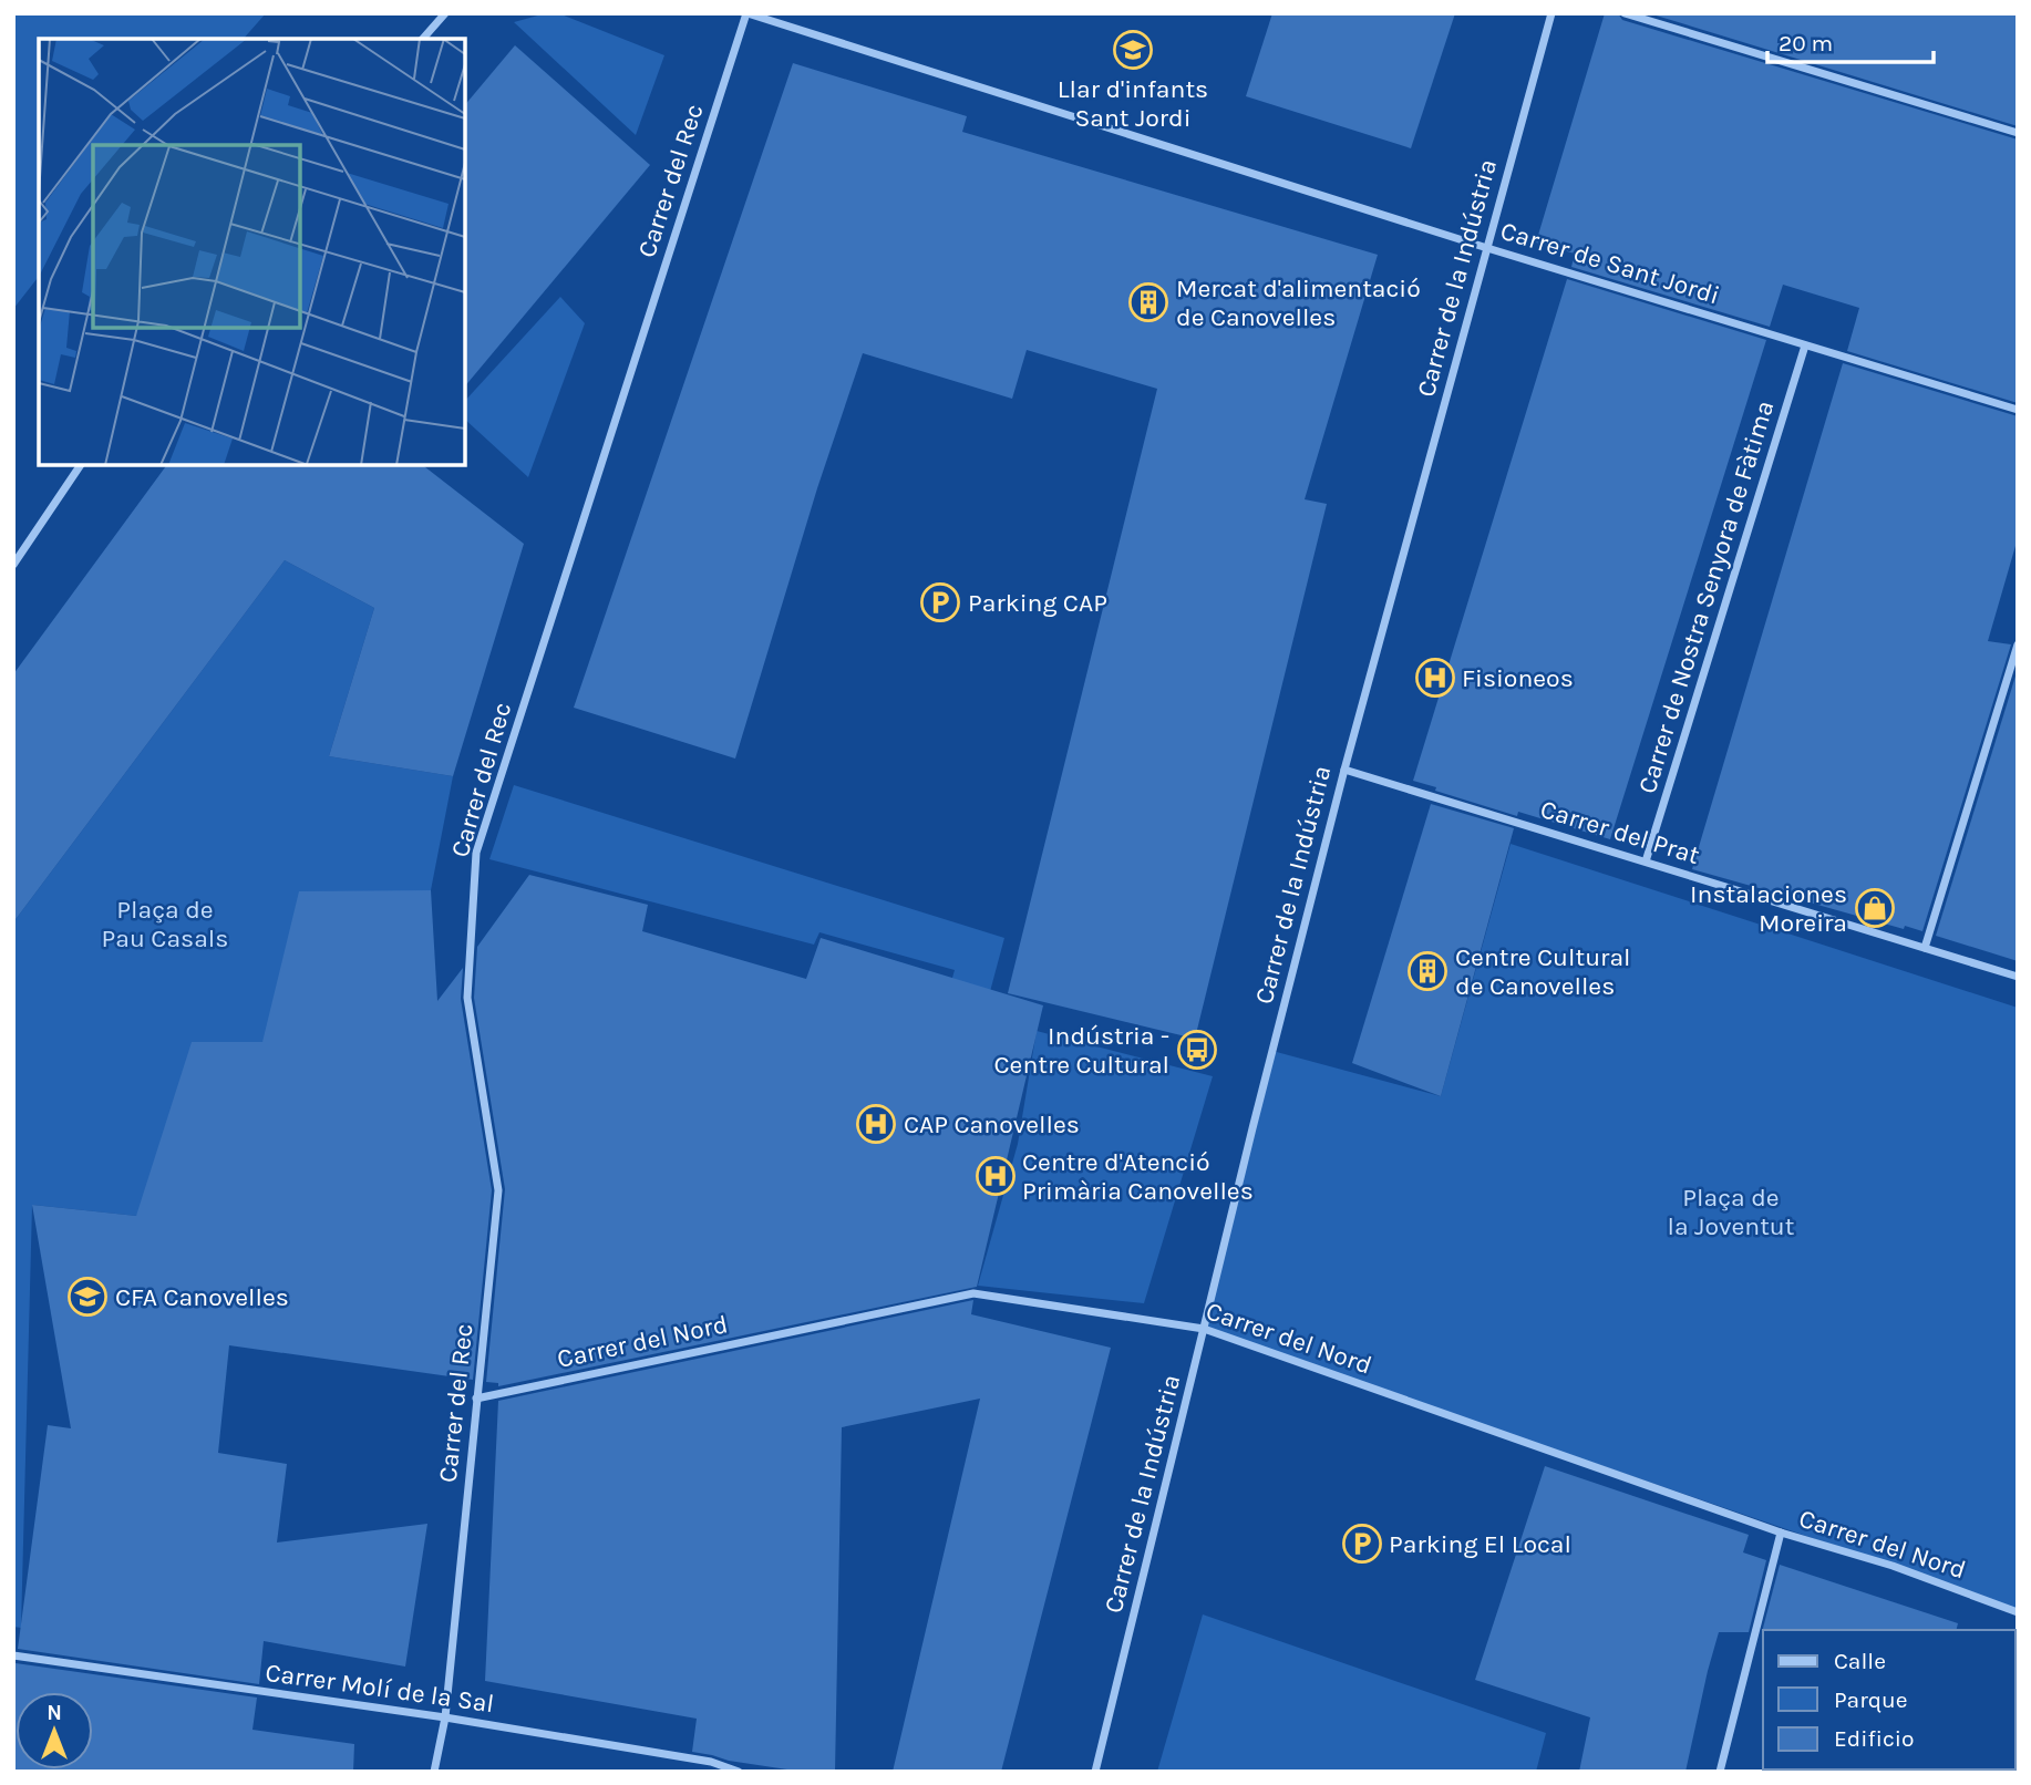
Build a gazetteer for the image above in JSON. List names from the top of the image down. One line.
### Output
{"streets":{"street":["Carrer del Rec","Carrer de Sant Jordi","Carrer de la Indústria","Carrer de Nostra Senyora de Fàtima","Carrer del Prat","Carrer del Nord","Carrer Molí de la Sal"]},"crossings":[["Carrer del Rec","Carrer de Sant Jordi"],["Carrer del Rec","Carrer del Nord"],["Carrer del Rec","Carrer Molí de la Sal"],["Carrer de Sant Jordi","Carrer de la Indústria"],["Carrer de Sant Jordi","Carrer de Nostra Senyora de Fàtima"],["Carrer de la Indústria","Carrer del Prat"],["Carrer de la Indústria","Carrer del Nord"],["Carrer de Nostra Senyora de Fàtima","Carrer del Prat"]],"parks":["Plaça de Pau Casals","Plaça de la Joventut"],"places":{"school or university":["Llar d'infants Sant Jordi","CFA Canovelles"],"building":["Mercat d'alimentació de Canovelles","Centre Cultural de Canovelles"],"parking":["Parking CAP","Parking El Local"],"hospital":["Fisioneos","CAP Canovelles","Centre d'Atenció Primària Canovelles"],"shop":["Instalaciones Moreira"],"bus stop":["Indústria - Centre Cultural"]},"legend":["Calle","Parque","Edificio"],"scale_bar":"20 m","north":"top"}
